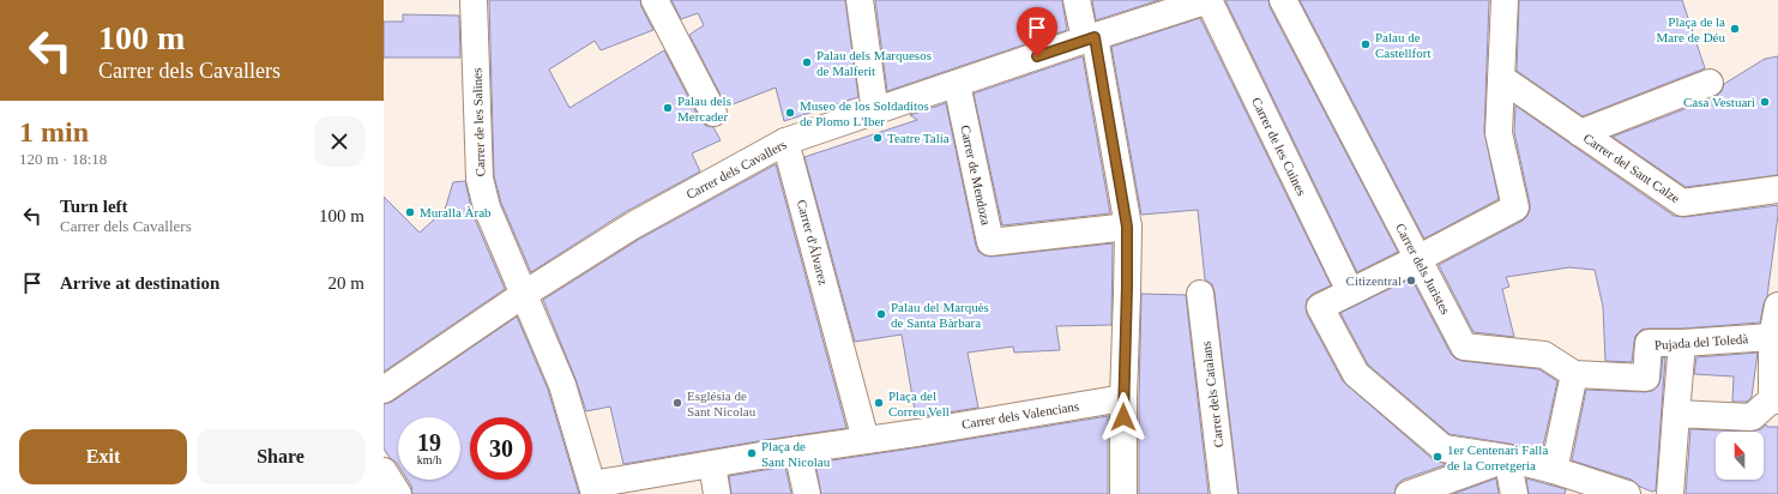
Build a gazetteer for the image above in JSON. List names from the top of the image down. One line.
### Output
{"streets":{"street":["Carrer de les Salines","Carrer de les Cuines","Carrer del Sant Calze","Carrer dels Cavallers","Carrer de Mendoza","Carrer d'Álvarez","Carrer dels Juristes","Pujada del Toledà","Carrer dels Catalans","Carrer dels Valencians"]},"crossings":[["Carrer de les Salines","Carrer dels Cavallers"],["Carrer de les Cuines","Carrer dels Cavallers"],["Carrer dels Cavallers","Carrer de Mendoza"],["Carrer dels Cavallers","Carrer d'Álvarez"],["Carrer d'Álvarez","Carrer dels Valencians"],["Carrer dels Juristes","Pujada del Toledà"]],"places":["Plaça de la Mare de Déu","Palau de Castellfort","Palau dels Marquesos de Malferit","Casa Vestuari","Palau dels Mercader","Museo de los Soldaditos de Plomo L'Iber","Teatre Talia","Muralla Àrab","Citizentral","Palau del Marquès de Santa Bàrbara","Església de Sant Nicolau","Plaça del Correu Vell","Plaça de Sant Nicolau","1er Centenari Falla de la Corretgeria"],"north":"top","page":{"turn":["100 m","Carrer dels Cavallers"],"heading":["1 min","120 m · 18:18"],"list":[{"name":"Turn left","note":"Carrer dels Cavallers","value":"100 m"},{"name":"Arrive at destination","value":"20 m"}],"speed":"19 km/h","limit":"30","buttons":["Exit","Share"]}}
